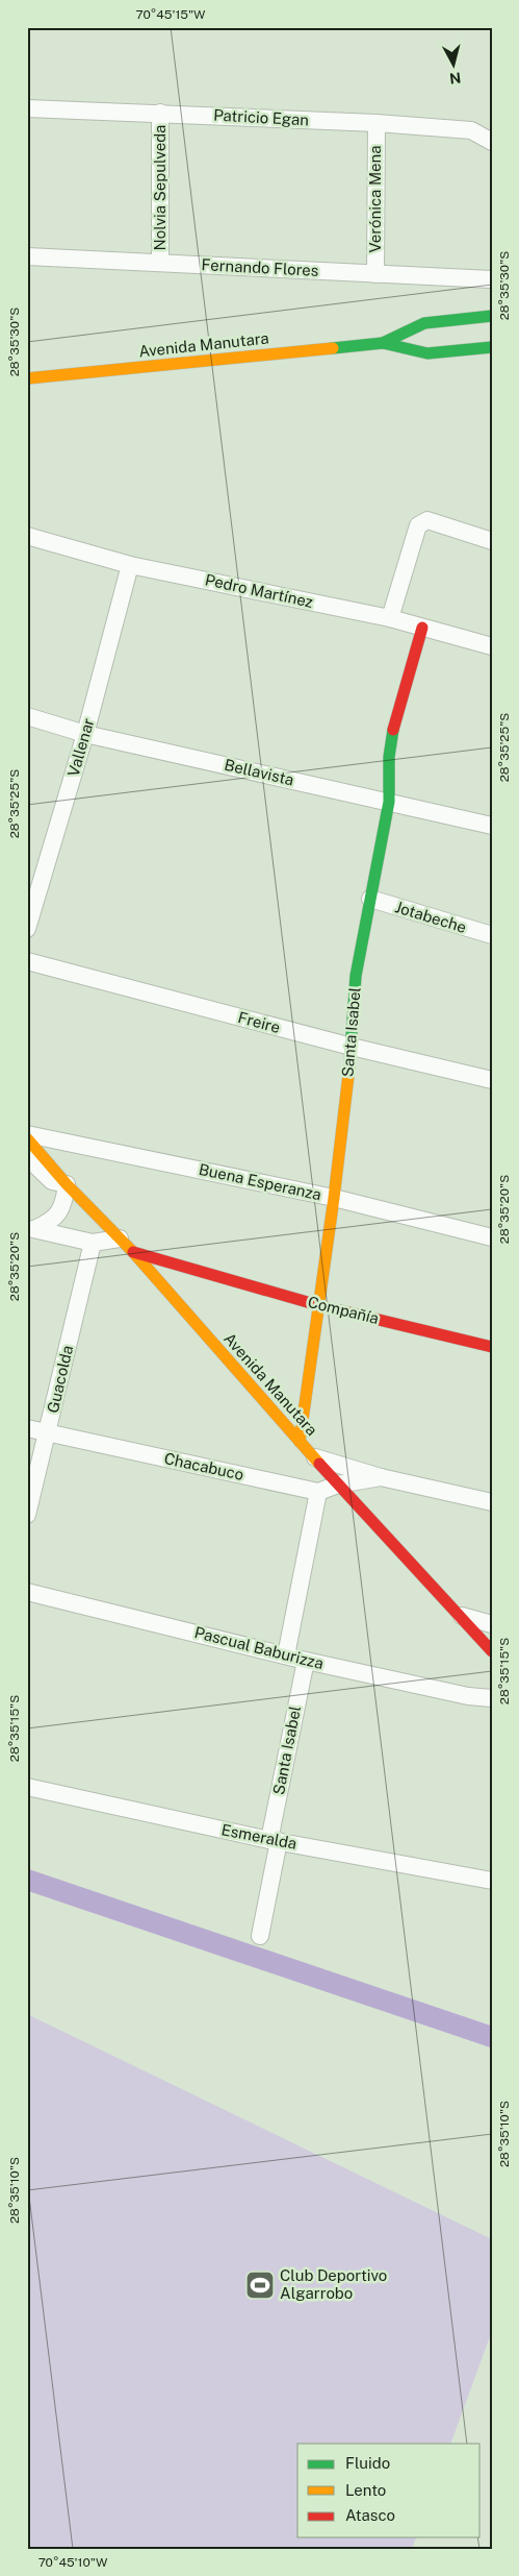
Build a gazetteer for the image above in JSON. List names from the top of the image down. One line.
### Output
{"streets":{"main road":["Avenida Manutara","Santa Isabel","Compañía"],"street":["Patricio Egan","Nolvia Sepulveda","Verónica Mena","Fernando Flores","Pedro Martínez","Vallenar","Bellavista","Jotabeche","Freire","Buena Esperanza","Guacolda","Chacabuco","Pascual Baburizza","Esmeralda"]},"crossings":[["Patricio Egan","Nolvia Sepulveda"],["Patricio Egan","Verónica Mena"],["Nolvia Sepulveda","Fernando Flores"],["Verónica Mena","Fernando Flores"],["Avenida Manutara","Santa Isabel"],["Avenida Manutara","Compañía"],["Pedro Martínez","Vallenar"],["Pedro Martínez","Santa Isabel"],["Vallenar","Bellavista"],["Bellavista","Santa Isabel"],["Jotabeche","Santa Isabel"],["Freire","Santa Isabel"],["Santa Isabel","Buena Esperanza"],["Santa Isabel","Compañía"],["Santa Isabel","Pascual Baburizza"],["Santa Isabel","Esmeralda"],["Guacolda","Chacabuco"]],"places":{"sports":["Club Deportivo Algarrobo"]},"legend":["Fluido","Lento","Atasco"],"north":"bottom","coordinates":["70°45'15\"W","28°35'30\"S","28°35'25\"S","28°35'20\"S","28°35'15\"S","28°35'10\"S","70°45'10\"W"]}
